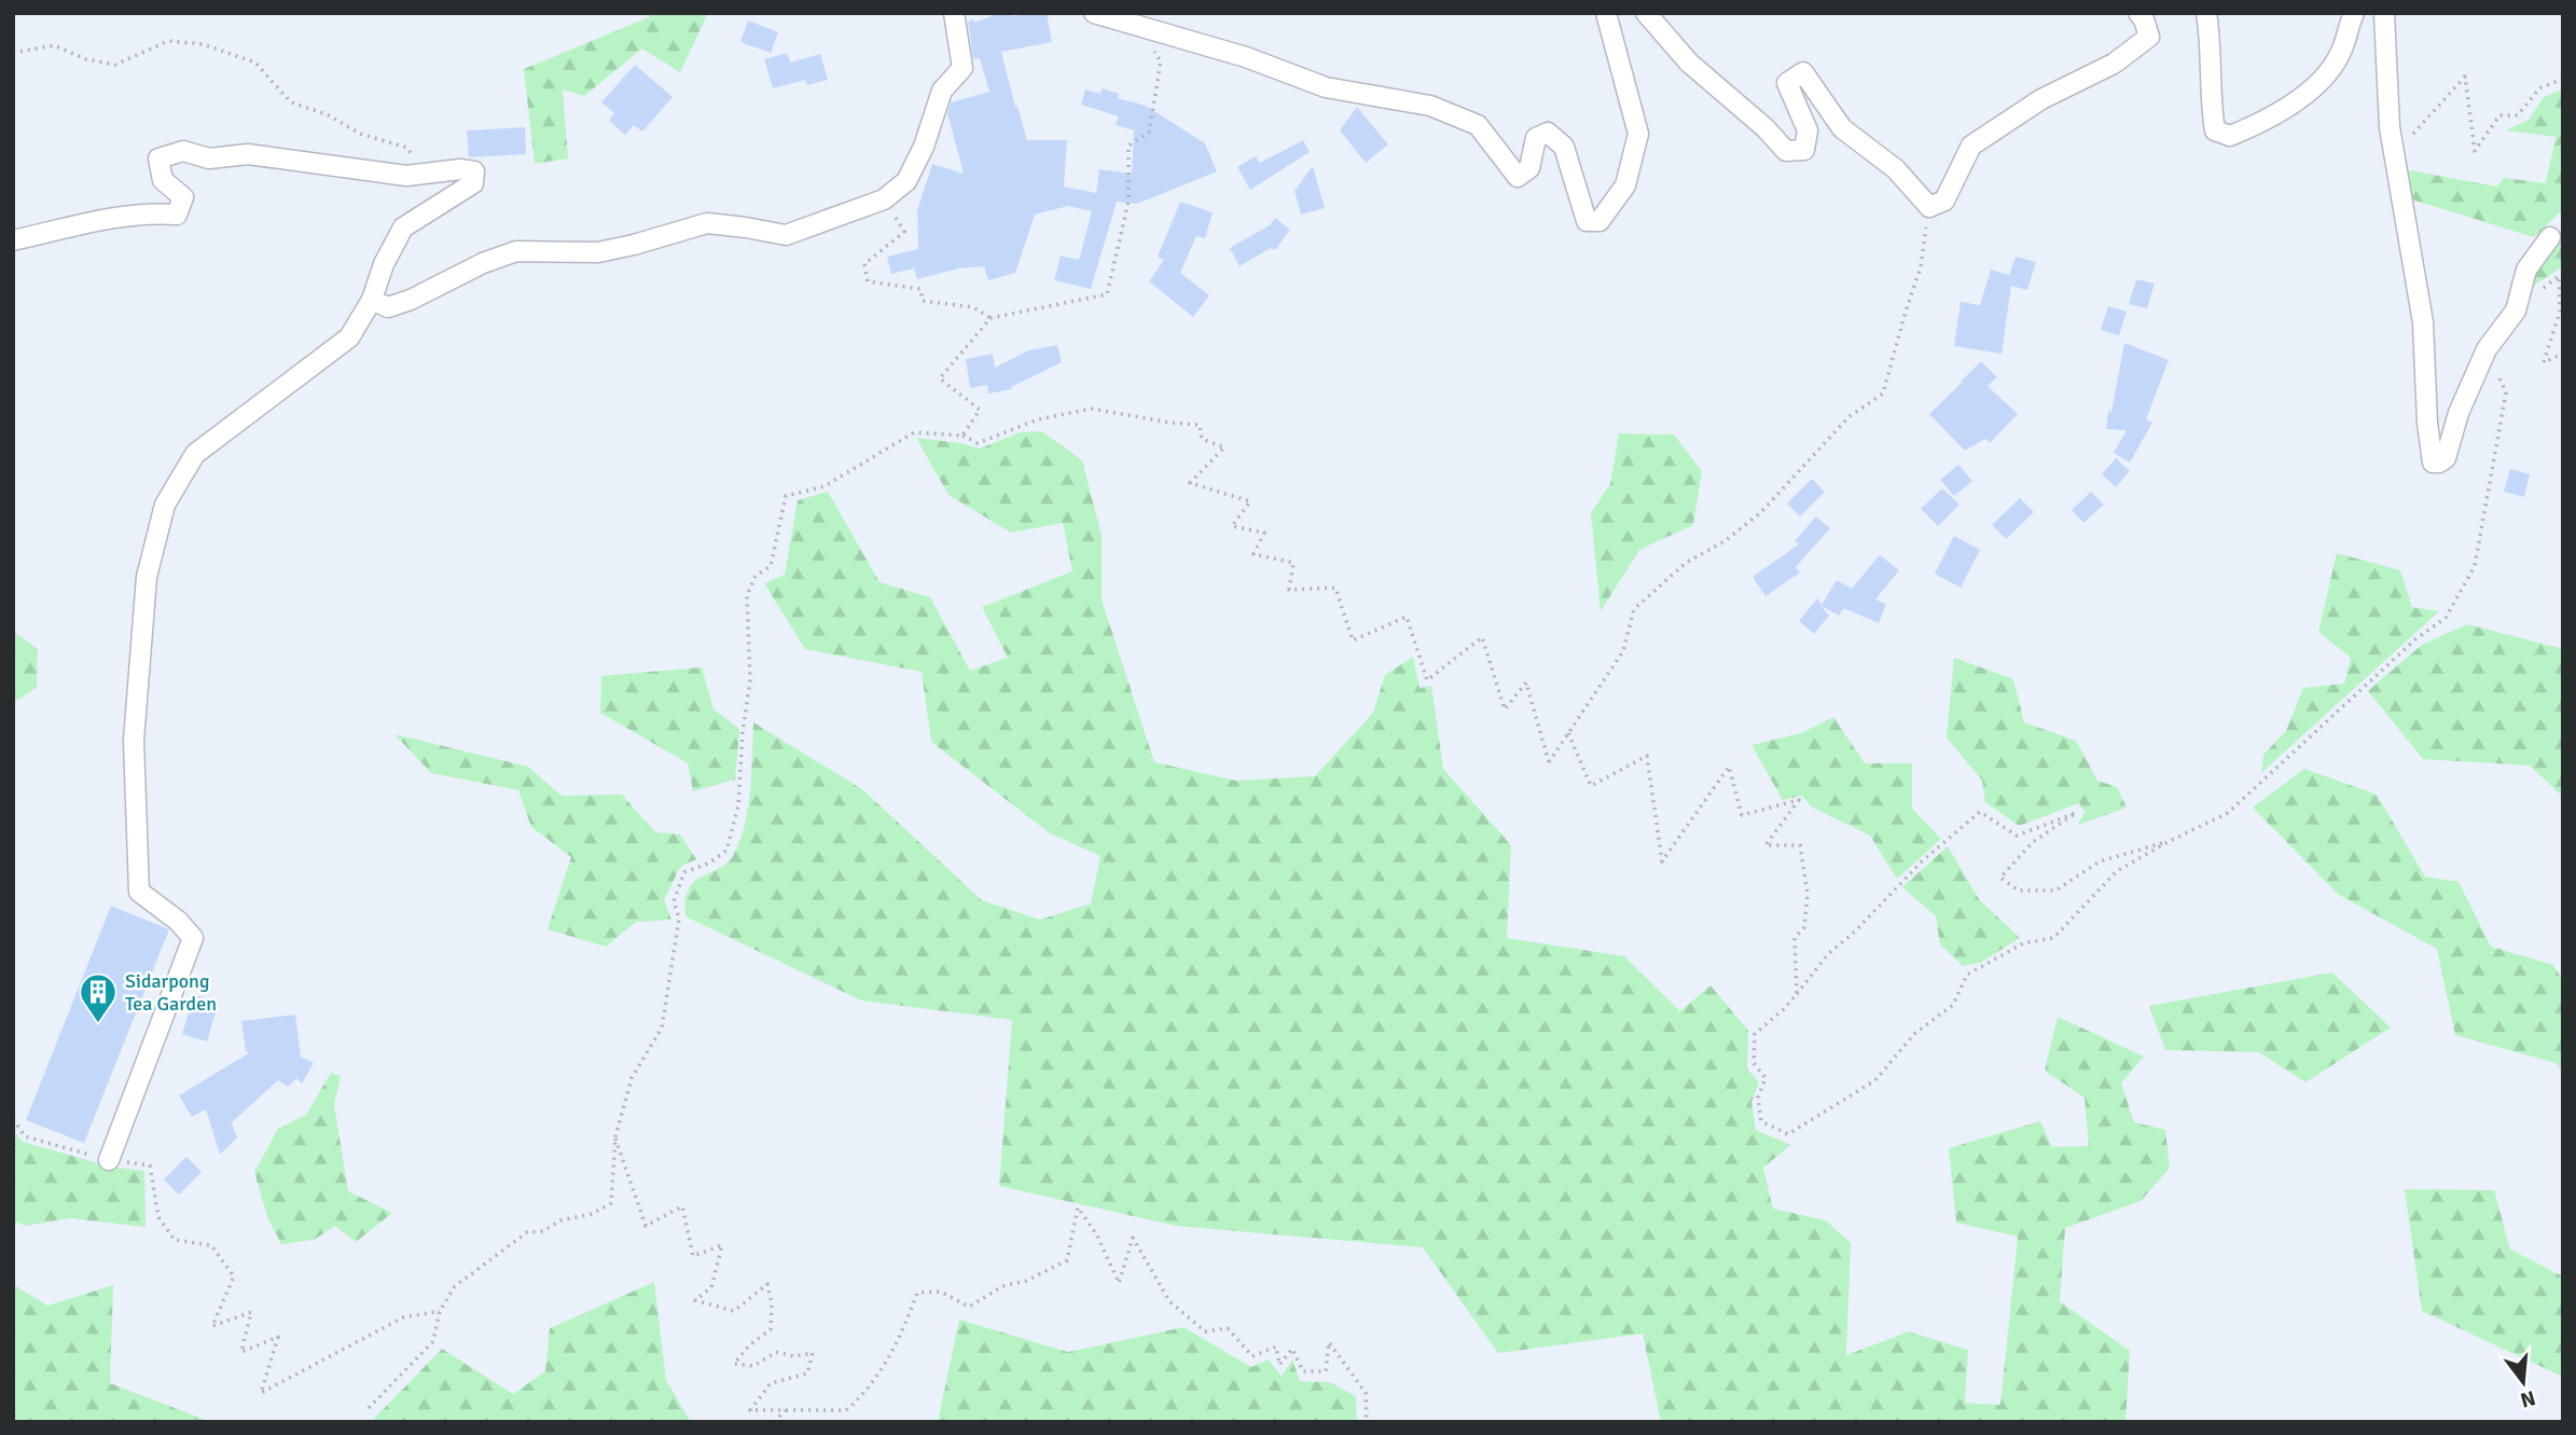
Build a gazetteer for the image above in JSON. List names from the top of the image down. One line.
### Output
{"places":{"building":["Sidarpong Tea Garden"]},"north":"bottom"}
